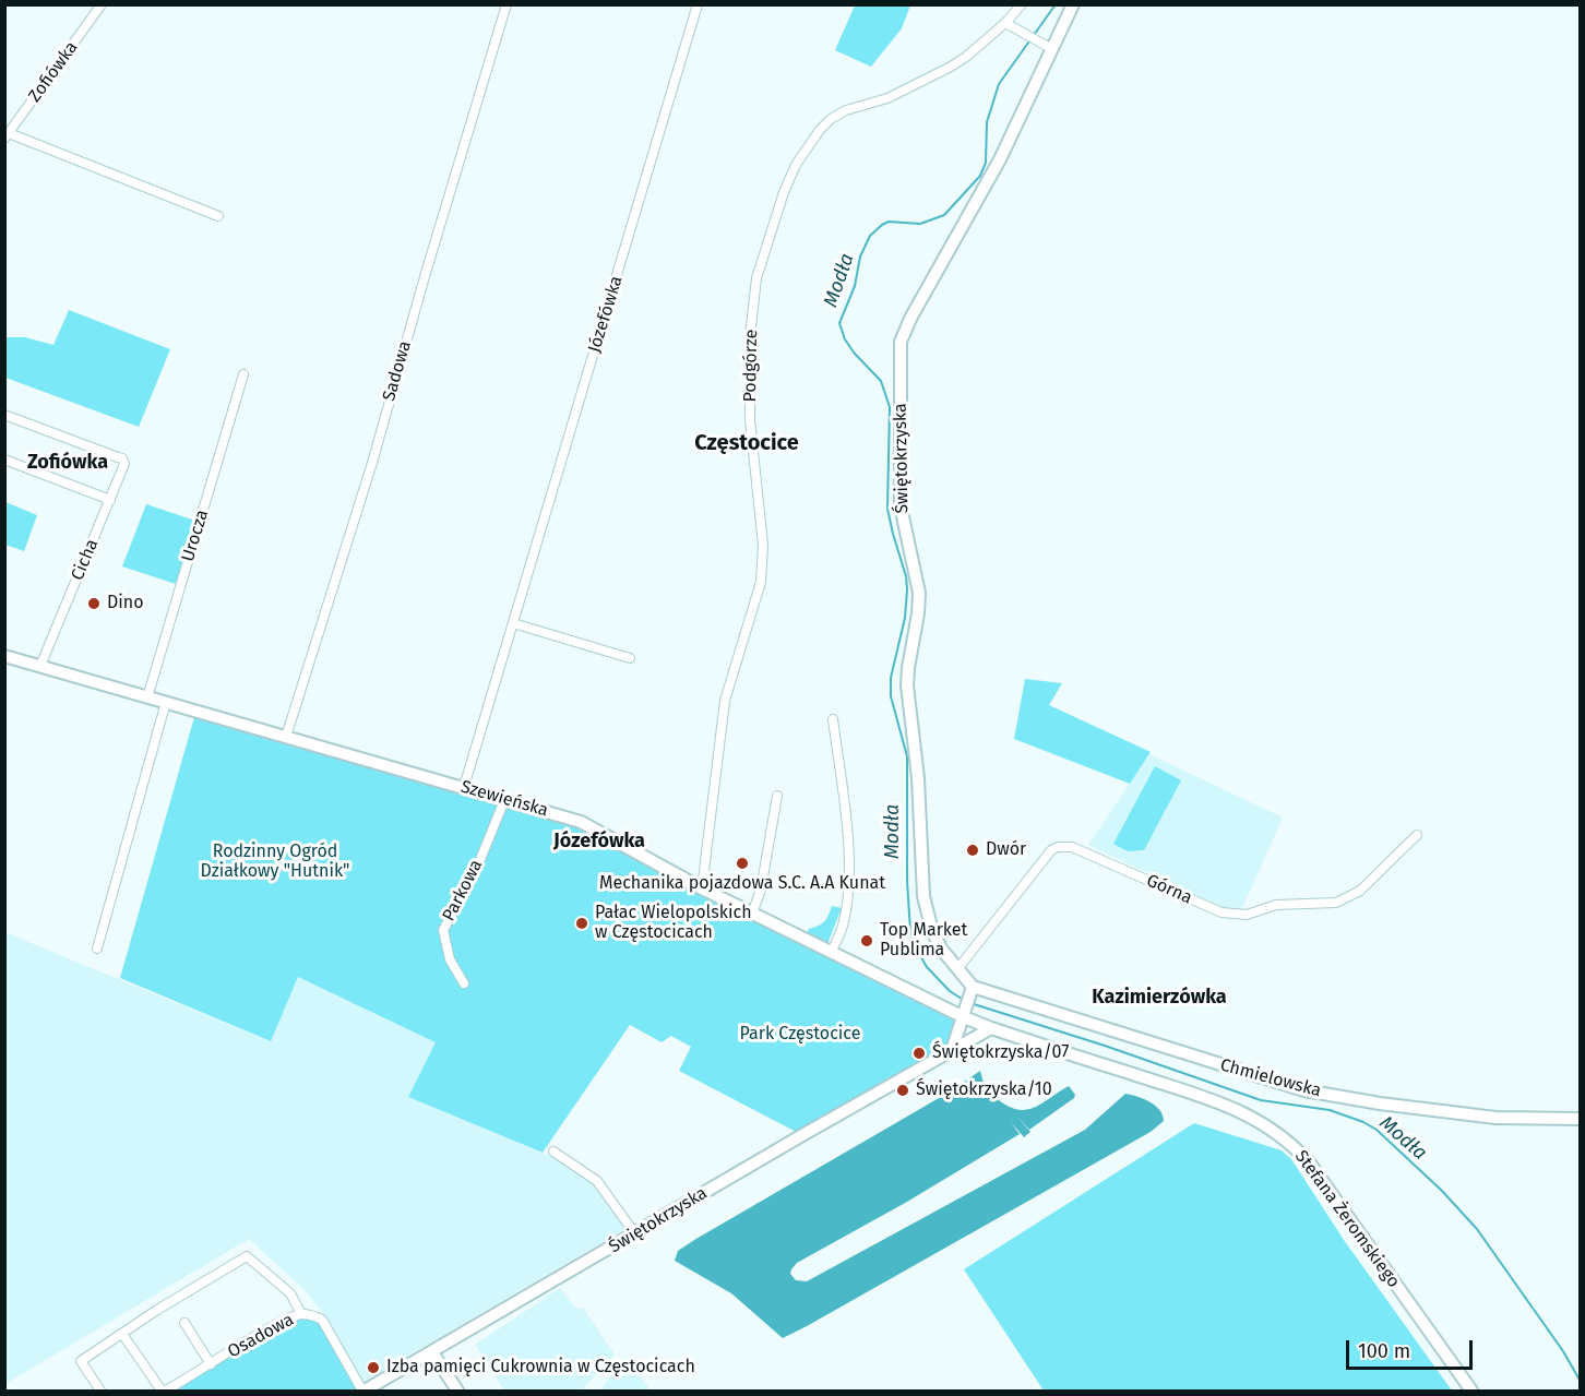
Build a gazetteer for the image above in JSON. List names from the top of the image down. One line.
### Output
{"streets":{"street":["Zofiówka","Józefówka","Podgórze","Sadowa","Świętokrzyska","Urocza","Cicha","Szewieńska","Górna","Parkowa","Chmielowska","Stefana Żeromskiego","Osadowa"]},"crossings":[["Józefówka","Szewieńska"],["Podgórze","Szewieńska"],["Sadowa","Szewieńska"],["Świętokrzyska","Szewieńska"],["Świętokrzyska","Górna"],["Świętokrzyska","Chmielowska"],["Świętokrzyska","Stefana Żeromskiego"],["Świętokrzyska","Osadowa"],["Urocza","Szewieńska"],["Cicha","Szewieńska"],["Szewieńska","Parkowa"],["Szewieńska","Chmielowska"],["Szewieńska","Stefana Żeromskiego"],["Chmielowska","Stefana Żeromskiego"]],"districts":["Częstocice","Zofiówka","Józefówka","Kazimierzówka"],"water":["Modła"],"parks":["Rodzinny Ogród Działkowy \"Hutnik\"","Park Częstocice"],"places":["Dino","Dwór","Mechanika pojazdowa S.C. A.A Kunat","Pałac Wielopolskich w Częstocicach","Top Market Publima","Świętokrzyska/07","Świętokrzyska/10","Izba pamięci Cukrownia w Częstocicach"],"scale_bar":"100 m"}
